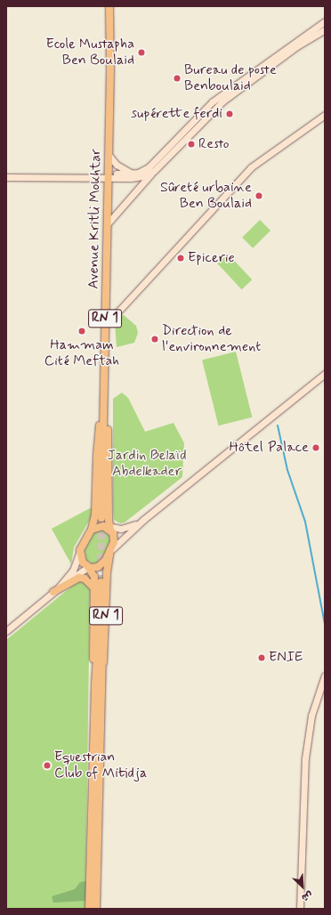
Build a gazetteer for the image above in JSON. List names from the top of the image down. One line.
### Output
{"streets":{"highway":["RN 1"],"main road":["Avenue Kritli Mokhtar"]},"crossings":[["Avenue Kritli Mokhtar","RN 1"]],"parks":["Jardin Belaïd Abdelkader"],"places":["Ecole Mustapha Ben Boulaid","Bureau de poste Benboulaid","supérette ferdi","Resto","Sûreté urbaine Ben Boulaid","Epicerie","Hammam Cité Meftah","Direction de l'environnement","Hôtel Palace","ENIE","Equestrian Club of Mitidja"],"north":"bottom right"}
